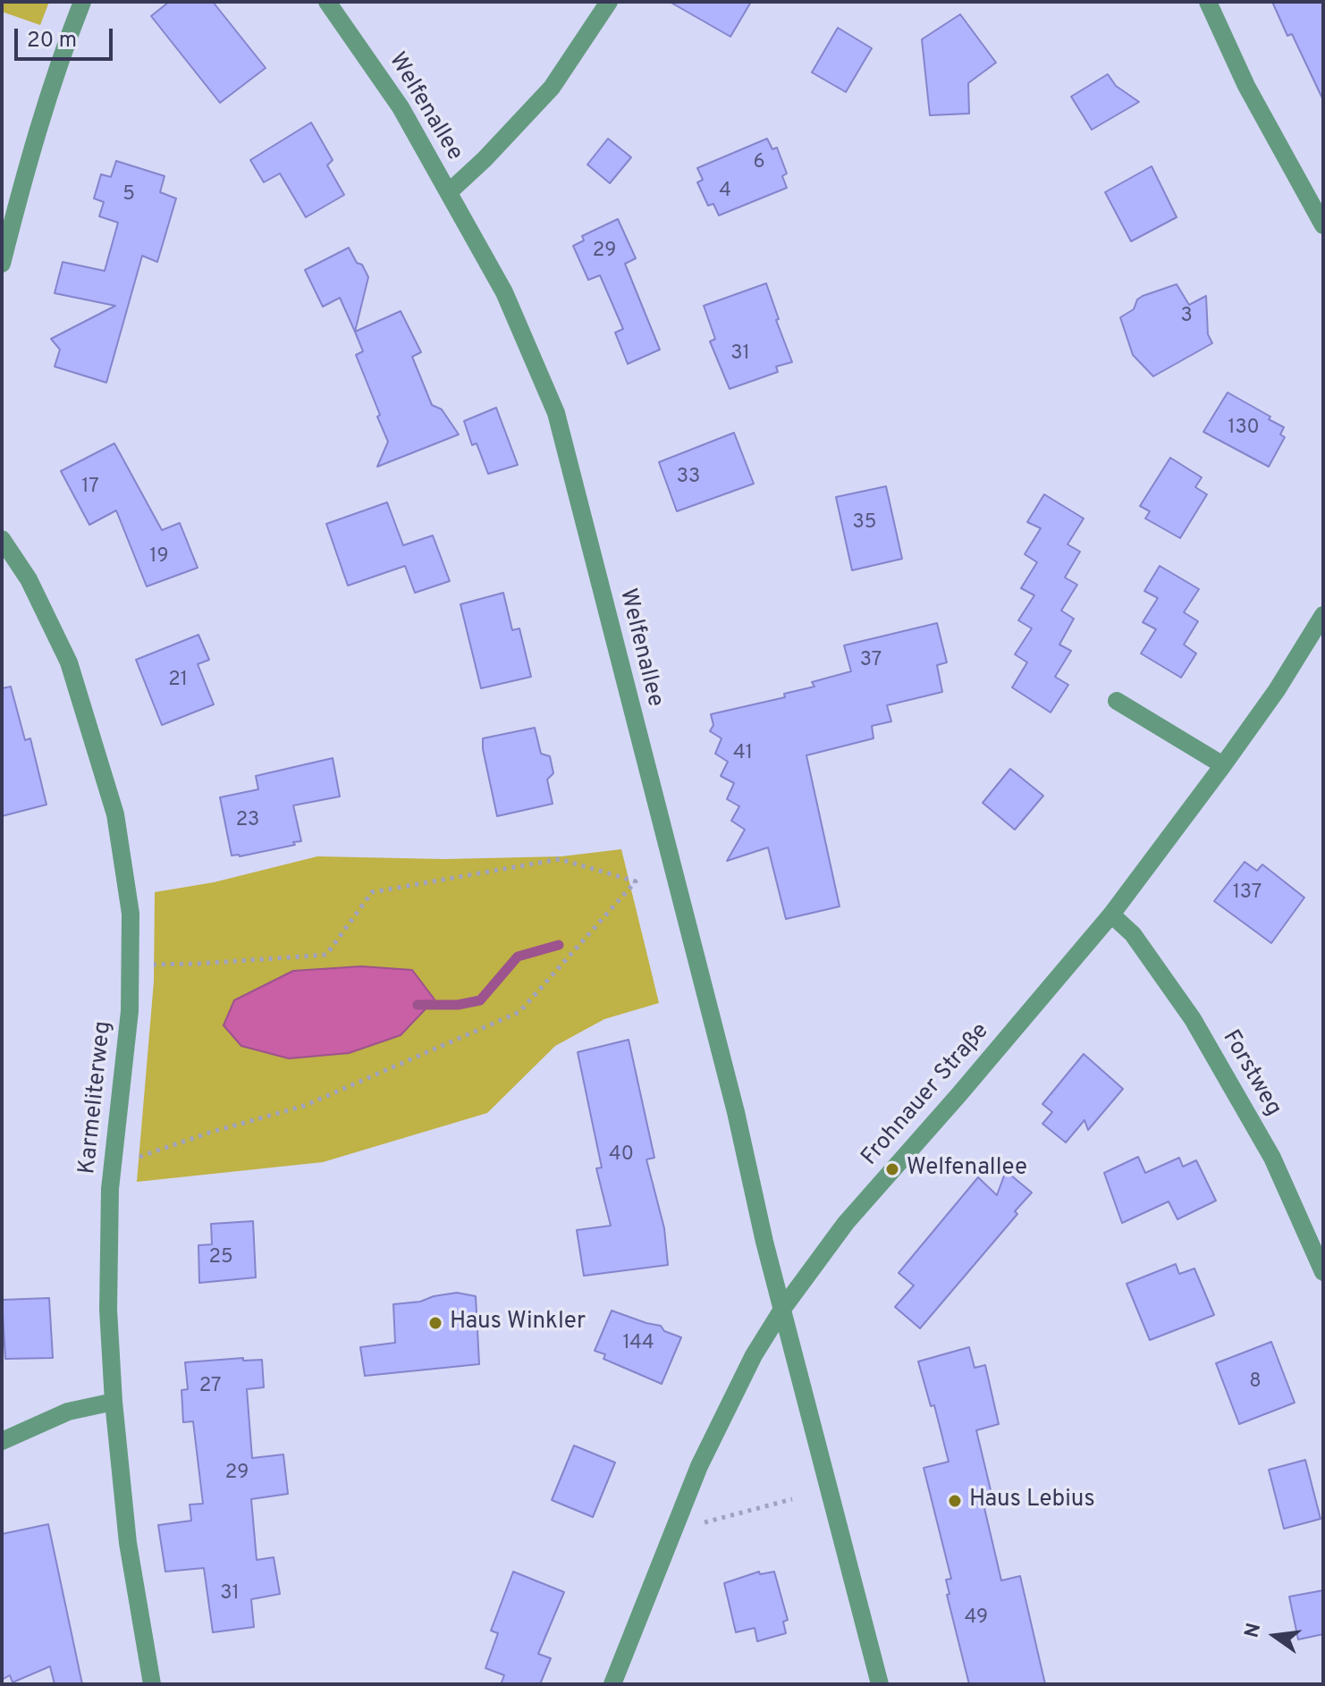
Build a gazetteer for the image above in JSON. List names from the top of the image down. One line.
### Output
{"streets":{"street":["Welfenallee","Forstweg","Frohnauer Straße","Karmeliterweg"]},"crossings":[["Welfenallee","Frohnauer Straße"],["Forstweg","Frohnauer Straße"]],"places":["Welfenallee","Haus Winkler","Haus Lebius"],"house_numbers":["6","4","5","29","3","31","130","33","17","35","19","37","21","41","23","137","40","25","144","8","27","29","31","49"],"scale_bar":"20 m","north":"left"}
